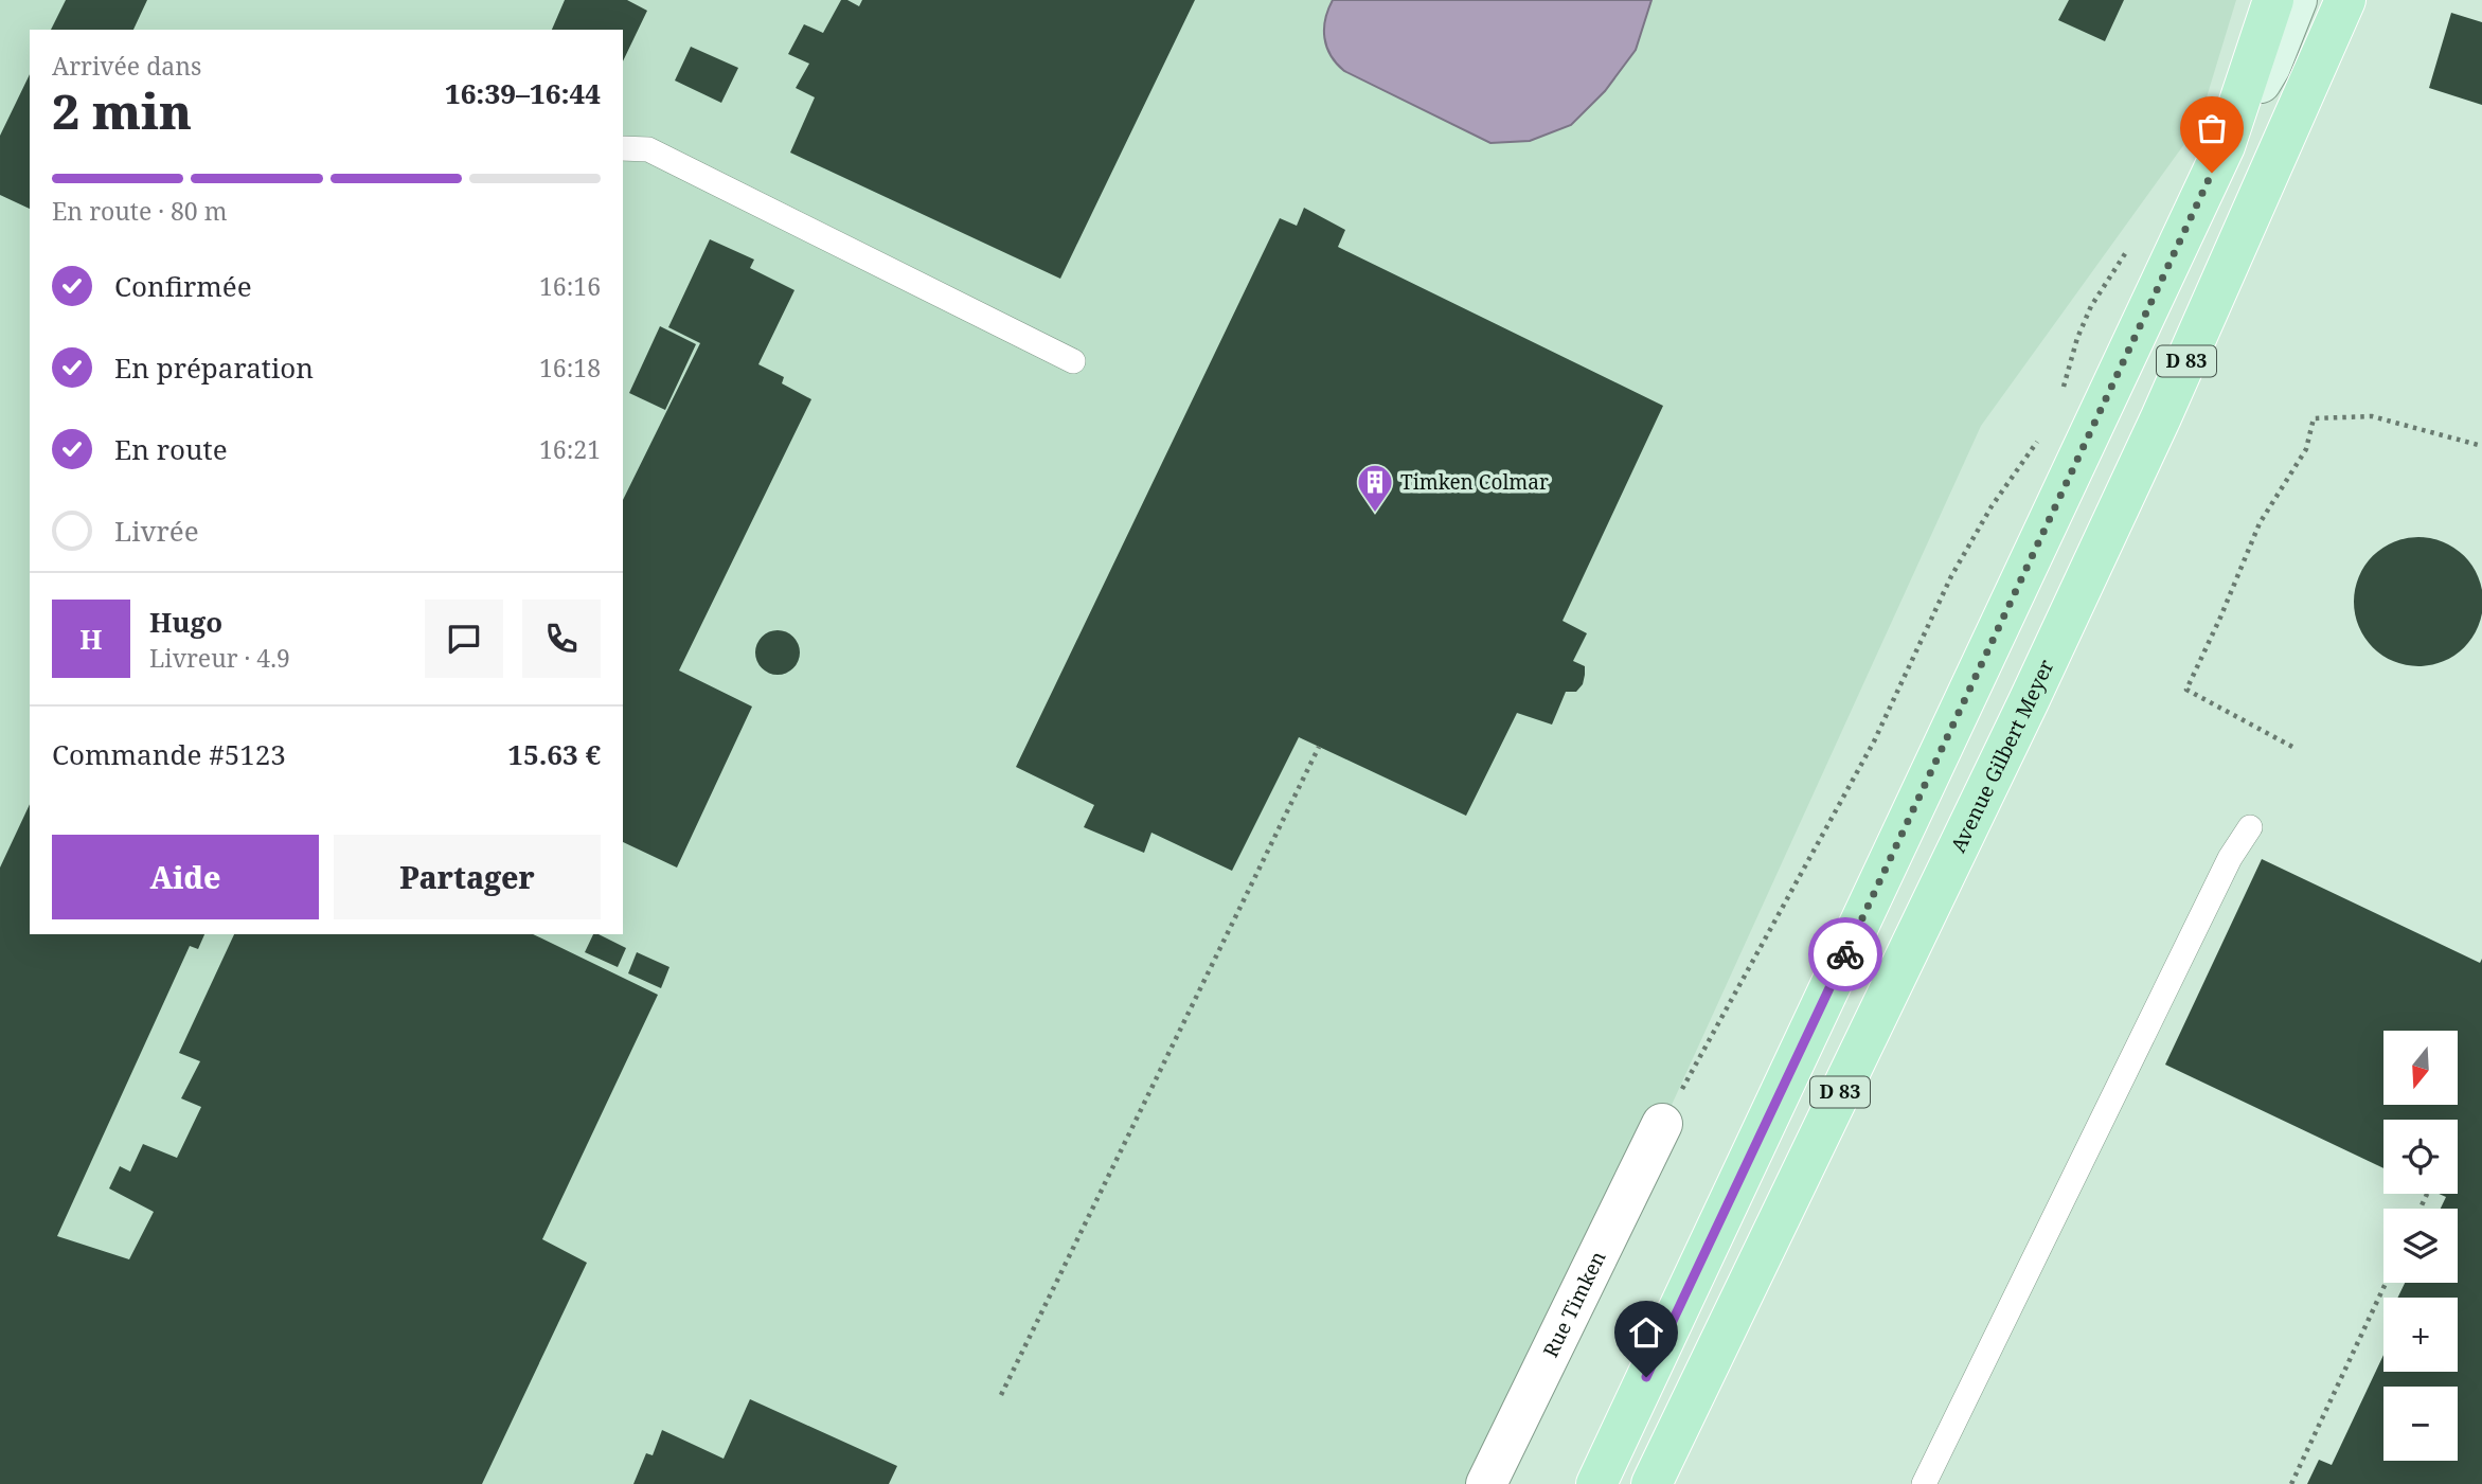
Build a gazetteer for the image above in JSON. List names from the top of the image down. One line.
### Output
{"streets":{"main road":["D 83","Avenue Gilbert Meyer"],"street":["Rue Timken"]},"places":{"building":["Timken Colmar"]},"north":"bottom","page":{"heading":["2 min","Arrivée dans","16:39–16:44"],"panel":["Hugo","Livreur · 4.9","Commande #5123","15.63 €"],"bar":"En route · 80 m","list":[["Confirmée","16:16"],["En préparation","16:18"],["En route","16:21"],"Livrée"],"round":"H","buttons":["Aide","Partager"],"map_buttons":["+","−"]}}
